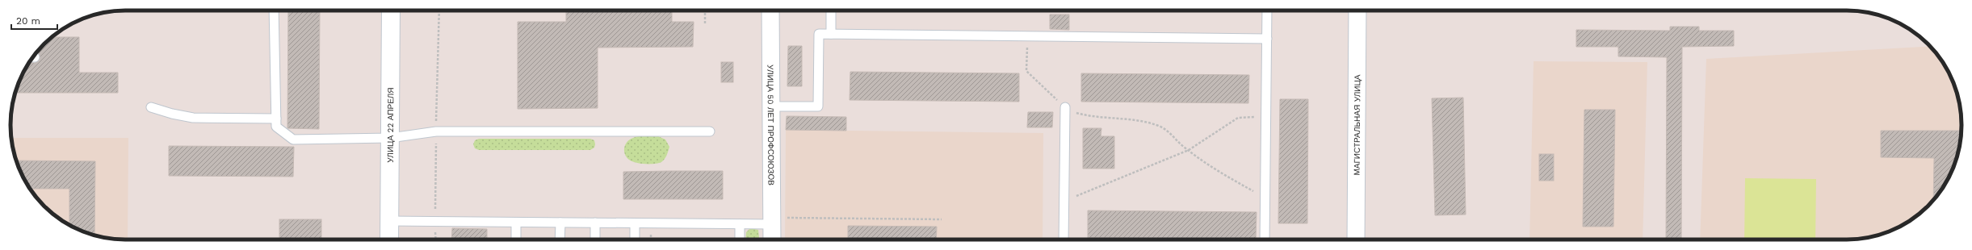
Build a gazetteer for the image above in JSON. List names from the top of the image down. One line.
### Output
{"streets":{"main road":["УЛИЦА 22 АПРЕЛЯ"],"street":["УЛИЦА 50 ЛЕТ ПРОФСОЮЗОВ","МАГИСТРАЛЬНАЯ УЛИЦА"]},"scale_bar":"20 m"}
